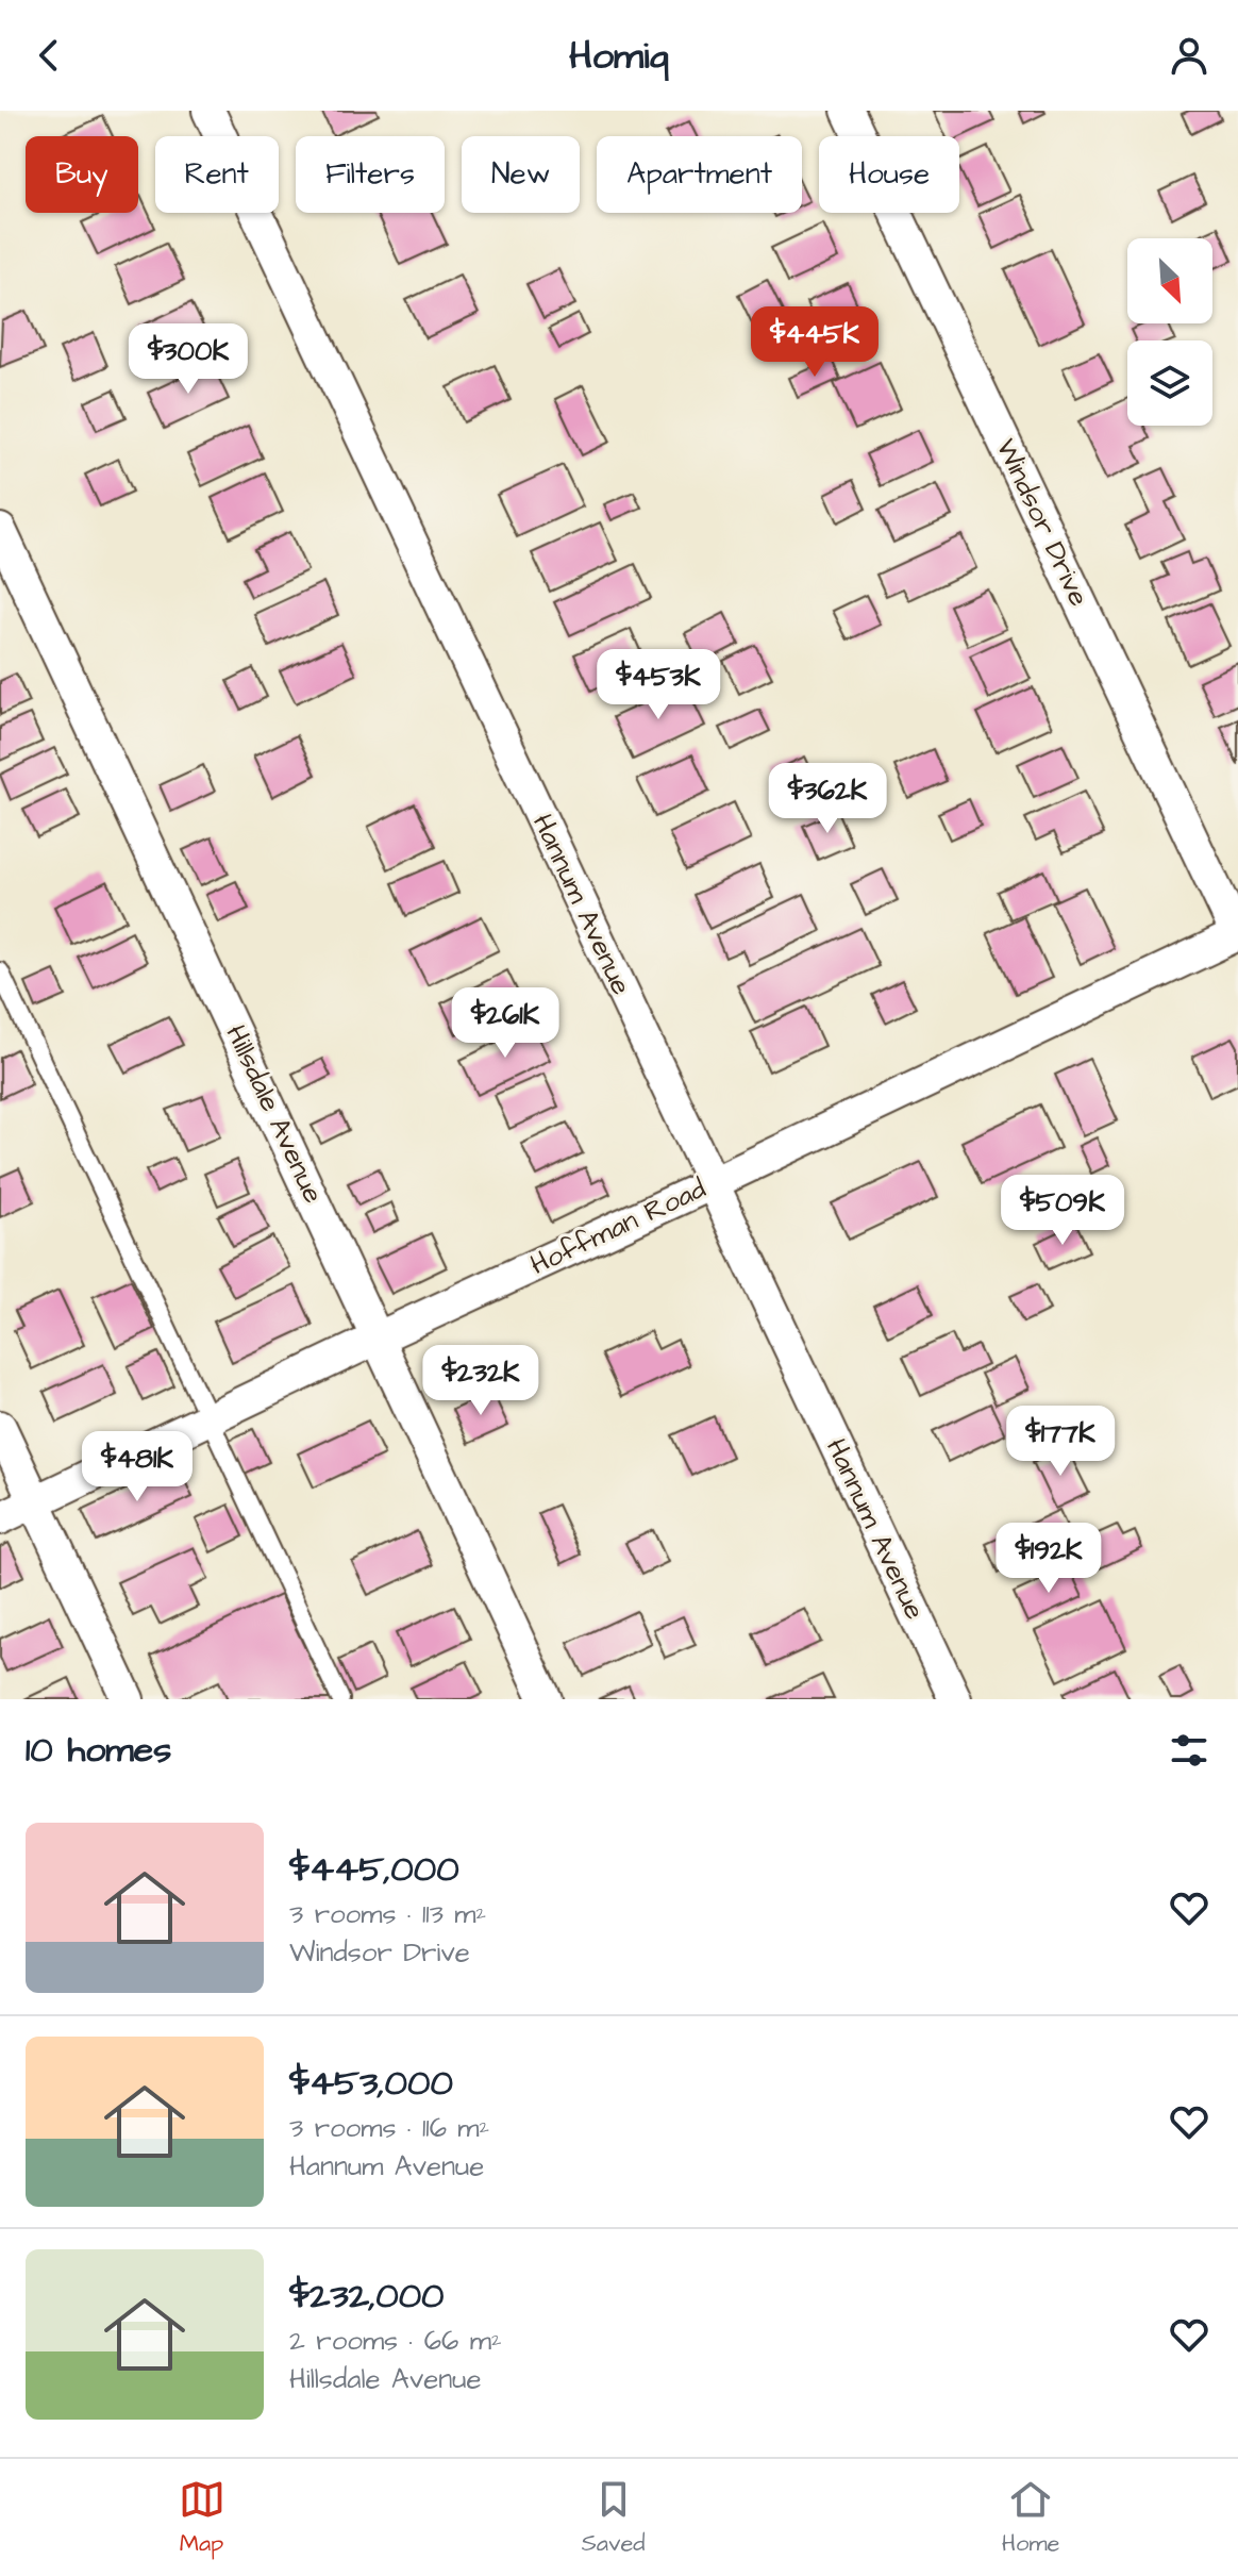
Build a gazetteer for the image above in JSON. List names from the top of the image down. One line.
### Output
{"streets":{"street":["Windsor Drive","Hannum Avenue","Hillsdale Avenue","Hoffman Road"]},"crossings":[["Windsor Drive","Hoffman Road"],["Hannum Avenue","Hoffman Road"],["Hillsdale Avenue","Hoffman Road"]],"north":"bottom right","page":{"header":"Homiq","chip":["Buy","Rent","Filters","New","Apartment","House"],"price":["$445K","$300K","$453K","$362K","$261K","$509K","$232K","$177K","$481K","$192K"],"heading":"10 homes","list":[{"name":"$445,000","note":"3 rooms · 113 m² · Windsor Drive"},{"name":"$453,000","note":"3 rooms · 116 m² · Hannum Avenue"},{"name":"$232,000","note":"2 rooms · 66 m² · Hillsdale Avenue"}],"tabs":["Map","Saved","Home"]}}
